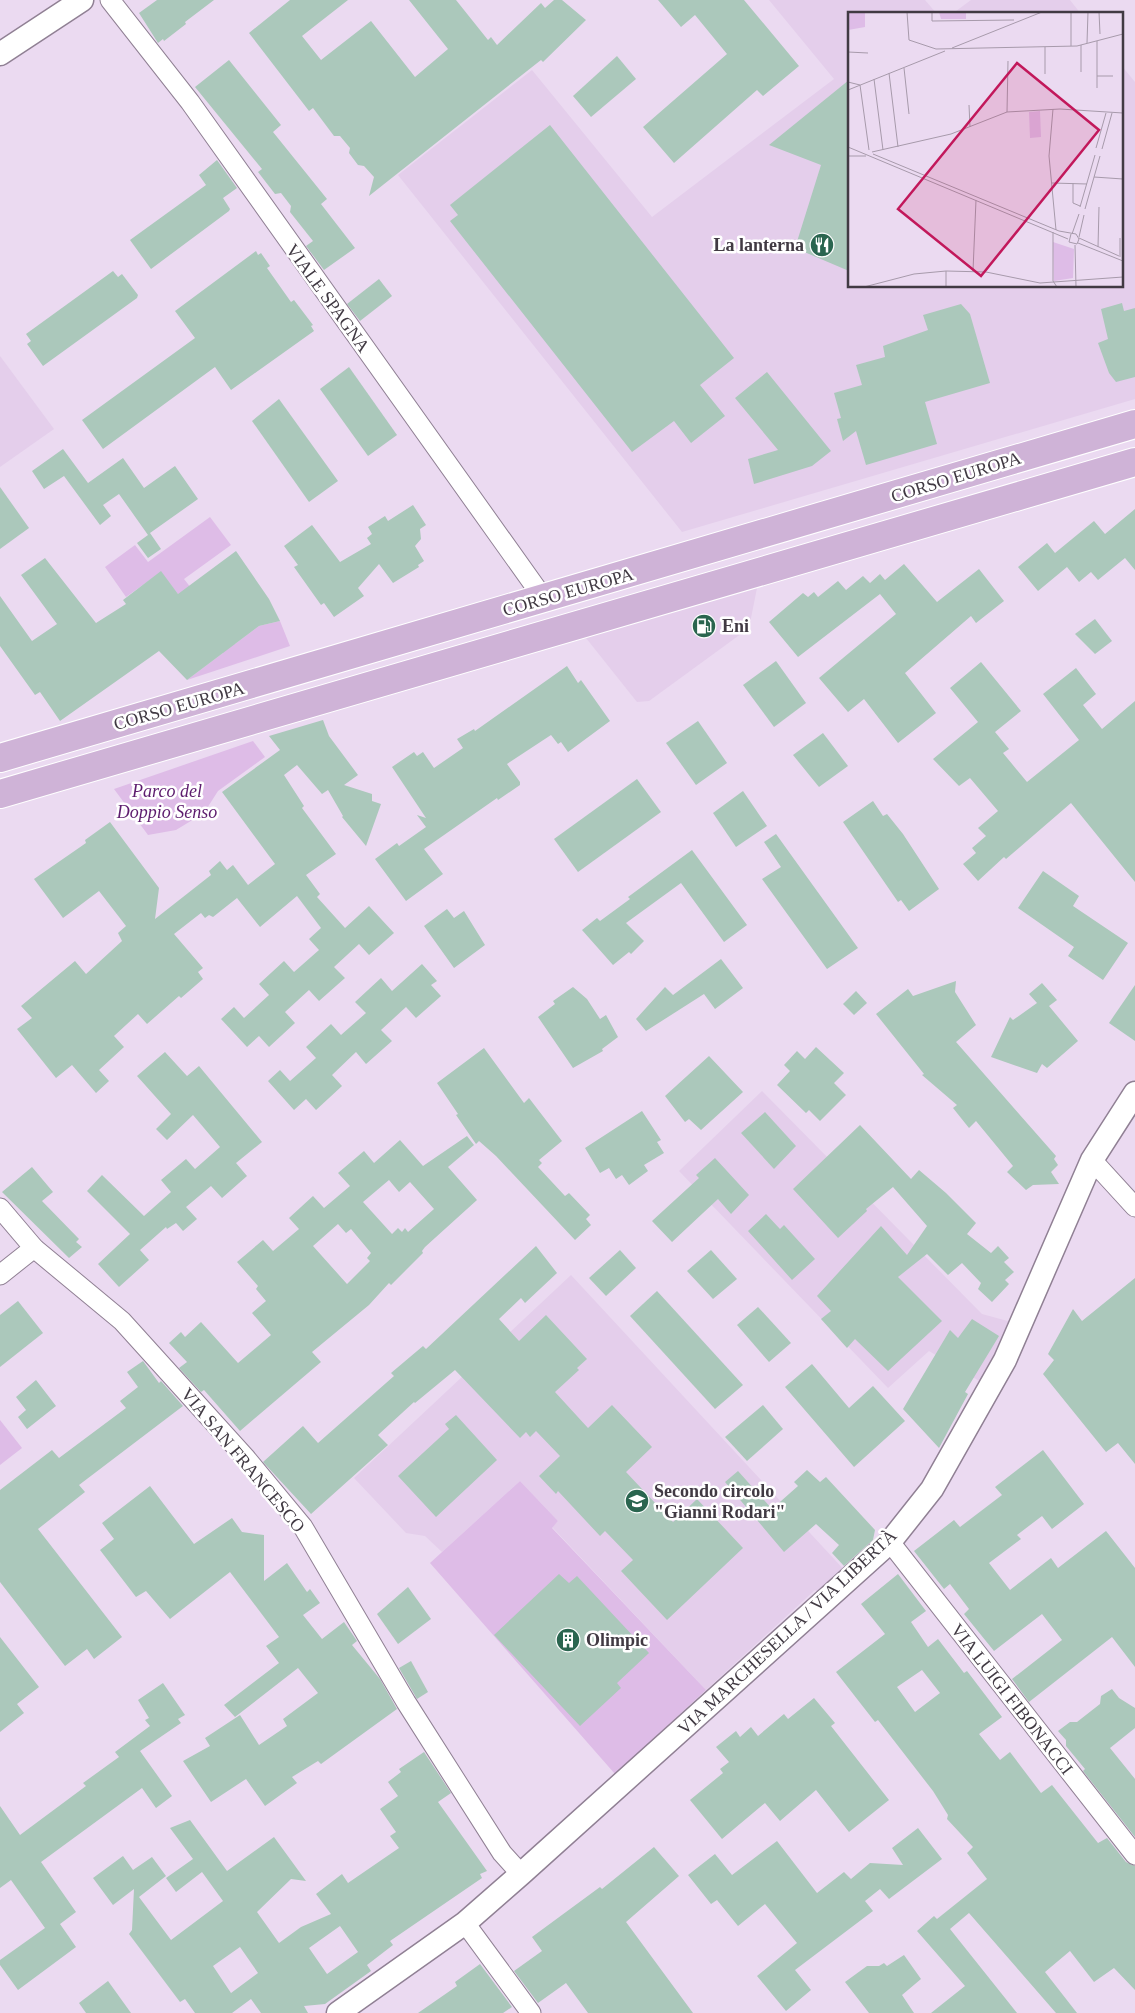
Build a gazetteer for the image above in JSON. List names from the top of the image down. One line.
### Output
{"streets":{"main road":["CORSO EUROPA"],"street":["VIALE SPAGNA","VIA SAN FRANCESCO","VIA MARCHESELLA / VIA LIBERTÀ","VIA LUIGI FIBONACCI"]},"crossings":[["VIALE SPAGNA","CORSO EUROPA"],["VIA SAN FRANCESCO","VIA MARCHESELLA / VIA LIBERTÀ"],["VIA MARCHESELLA / VIA LIBERTÀ","VIA LUIGI FIBONACCI"]],"parks":["Parco del Doppio Senso"],"places":{"restaurant":["La lanterna"],"fuel station":["Eni"],"school or university":["Secondo circolo \"Gianni Rodari\""],"building":["Olimpic"]}}
